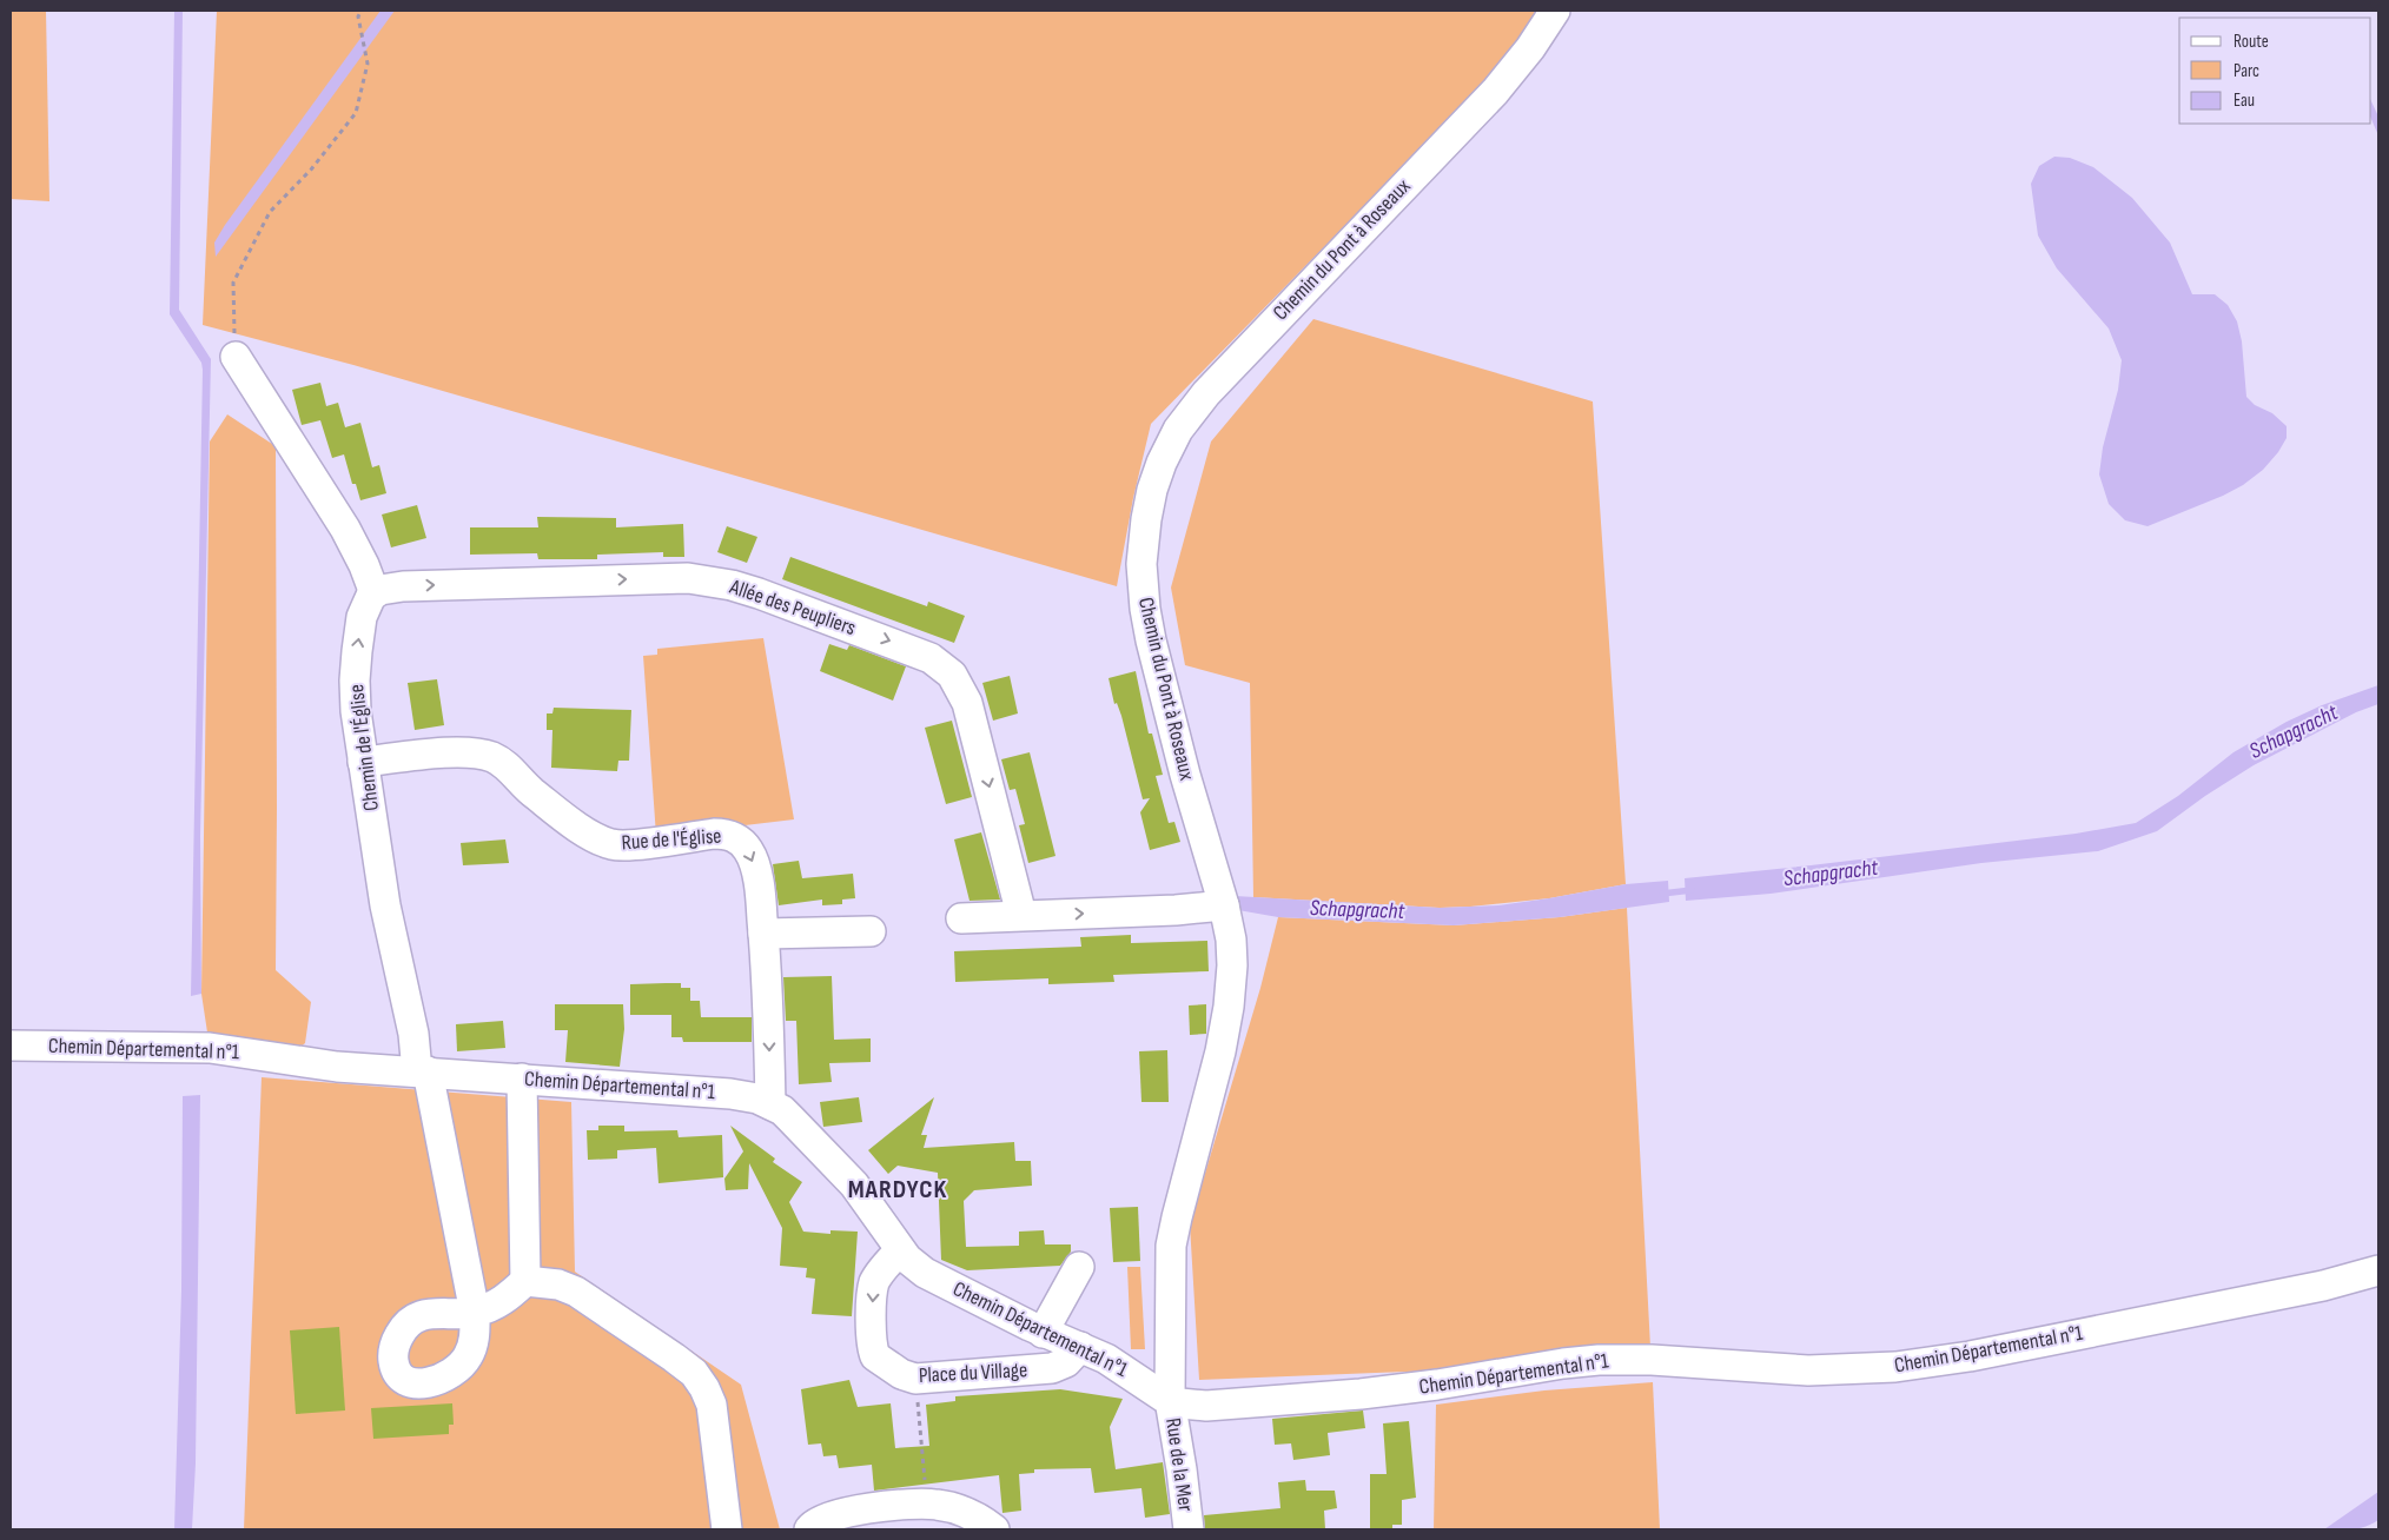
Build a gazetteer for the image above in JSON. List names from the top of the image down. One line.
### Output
{"streets":{"street":["Chemin du Pont à Roseaux","Allée des Peupliers","Chemin de l'Église","Rue de l'Église","Chemin Départemental n°1","Place du Village","Rue de la Mer"]},"crossings":[["Chemin du Pont à Roseaux","Chemin Départemental n°1"],["Chemin du Pont à Roseaux","Rue de la Mer"],["Allée des Peupliers","Chemin de l'Église"],["Chemin de l'Église","Rue de l'Église"],["Chemin de l'Église","Chemin Départemental n°1"],["Rue de l'Église","Chemin Départemental n°1"],["Chemin Départemental n°1","Place du Village"],["Chemin Départemental n°1","Rue de la Mer"]],"one_way":["Allée des Peupliers"],"districts":["MARDYCK"],"water":["Schapgracht"],"legend":["Route","Parc","Eau"]}
